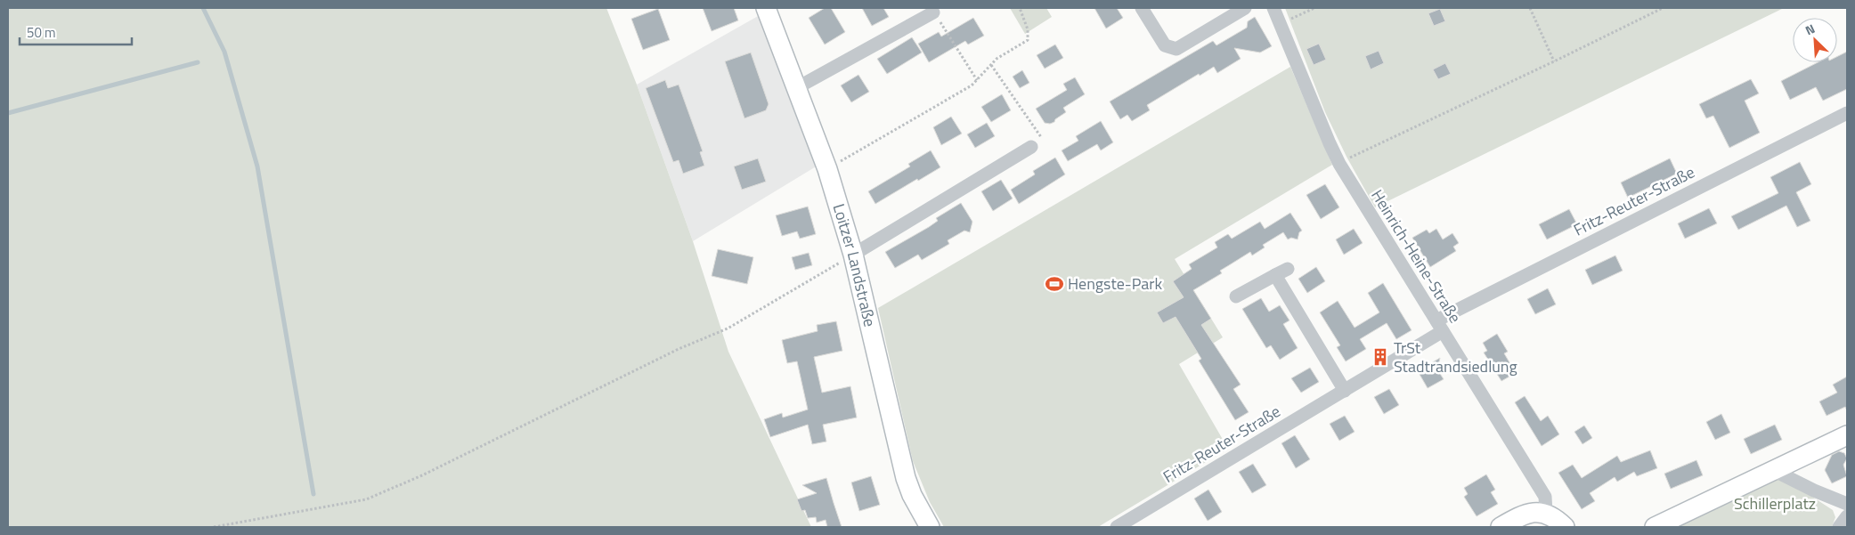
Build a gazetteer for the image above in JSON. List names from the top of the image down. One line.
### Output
{"streets":{"main road":["Loitzer Landstraße"],"street":["Fritz-Reuter-Straße","Heinrich-Heine-Straße"]},"crossings":[["Fritz-Reuter-Straße","Heinrich-Heine-Straße"]],"parks":["Schillerplatz"],"places":{"sports":["Hengste-Park"],"building":["TrSt Stadtrandsiedlung"]},"scale_bar":"50 m","north":"top left"}
